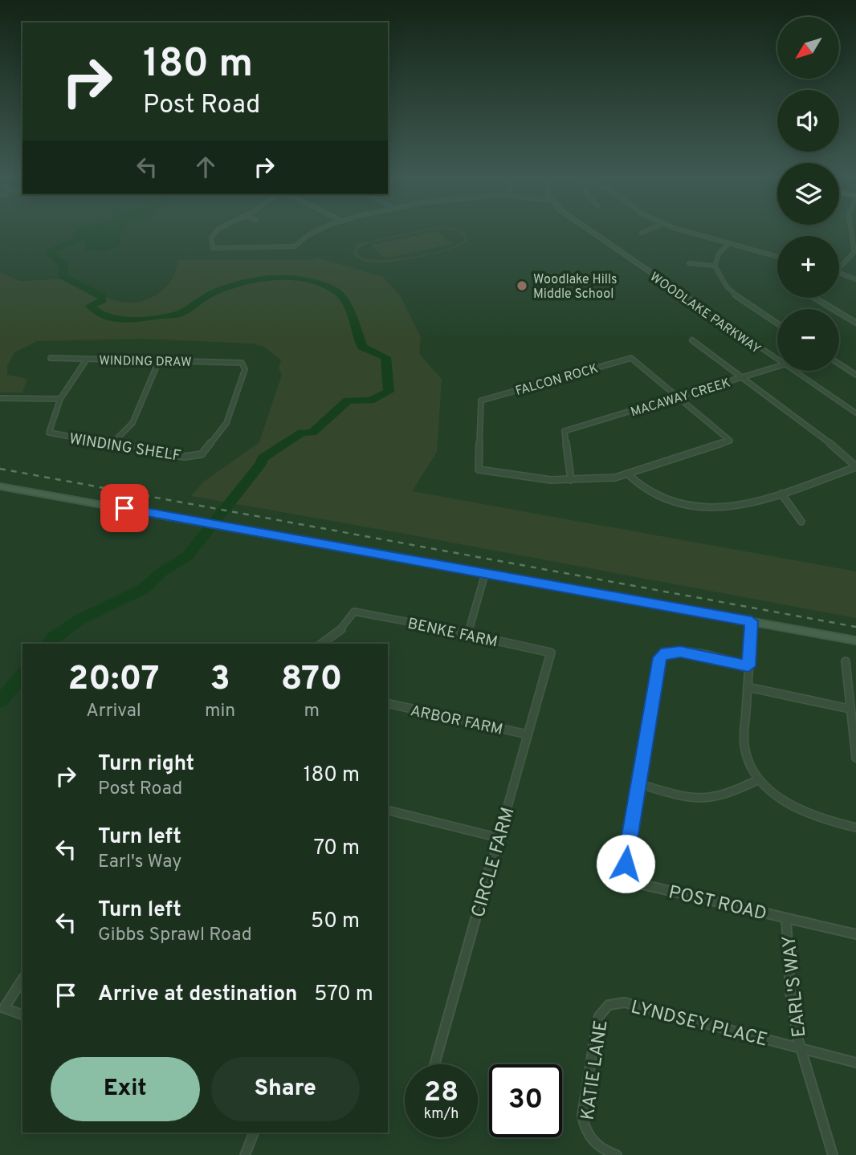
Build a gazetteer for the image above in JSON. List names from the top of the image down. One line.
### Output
{"streets":{"street":["WOODLAKE PARKWAY","WINDING DRAW","FALCON ROCK","MACAWAY CREEK","WINDING SHELF","BENKE FARM","ARBOR FARM","CIRCLE FARM","POST ROAD","EARL'S WAY","LYNDSEY PLACE","KATIE LANE"]},"crossings":[["WINDING DRAW","WINDING SHELF"],["FALCON ROCK","MACAWAY CREEK"],["BENKE FARM","CIRCLE FARM"],["ARBOR FARM","CIRCLE FARM"],["POST ROAD","EARL'S WAY"],["EARL'S WAY","LYNDSEY PLACE"],["LYNDSEY PLACE","KATIE LANE"]],"places":["Woodlake Hills Middle School"],"north":"bottom left","page":{"map_buttons":["+","−"],"turn":["180 m","Post Road"],"eta":["20:07","Arrival","3","min","870","m"],"list":[{"name":"Turn right","note":"Post Road","value":"180 m"},{"name":"Turn left","note":"Earl's Way","value":"70 m"},{"name":"Turn left","note":"Gibbs Sprawl Road","value":"50 m"},{"name":"Arrive at destination","value":"570 m"}],"buttons":["Exit","Share"],"speed":"28 km/h","limit":"30"}}
